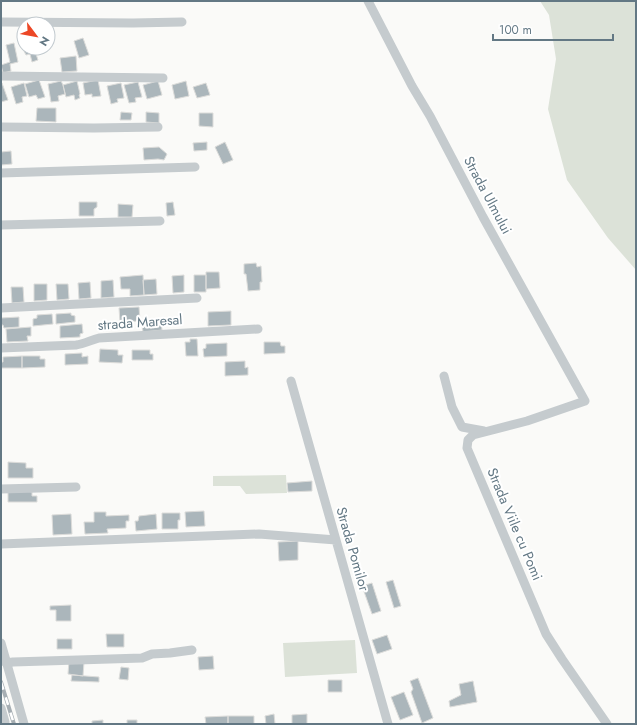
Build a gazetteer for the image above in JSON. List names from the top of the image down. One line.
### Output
{"streets":{"street":["Strada Ulmului","strada Maresal","Strada Viile cu Pomi","Strada Pomilor"]},"scale_bar":"100 m","north":"bottom right"}
